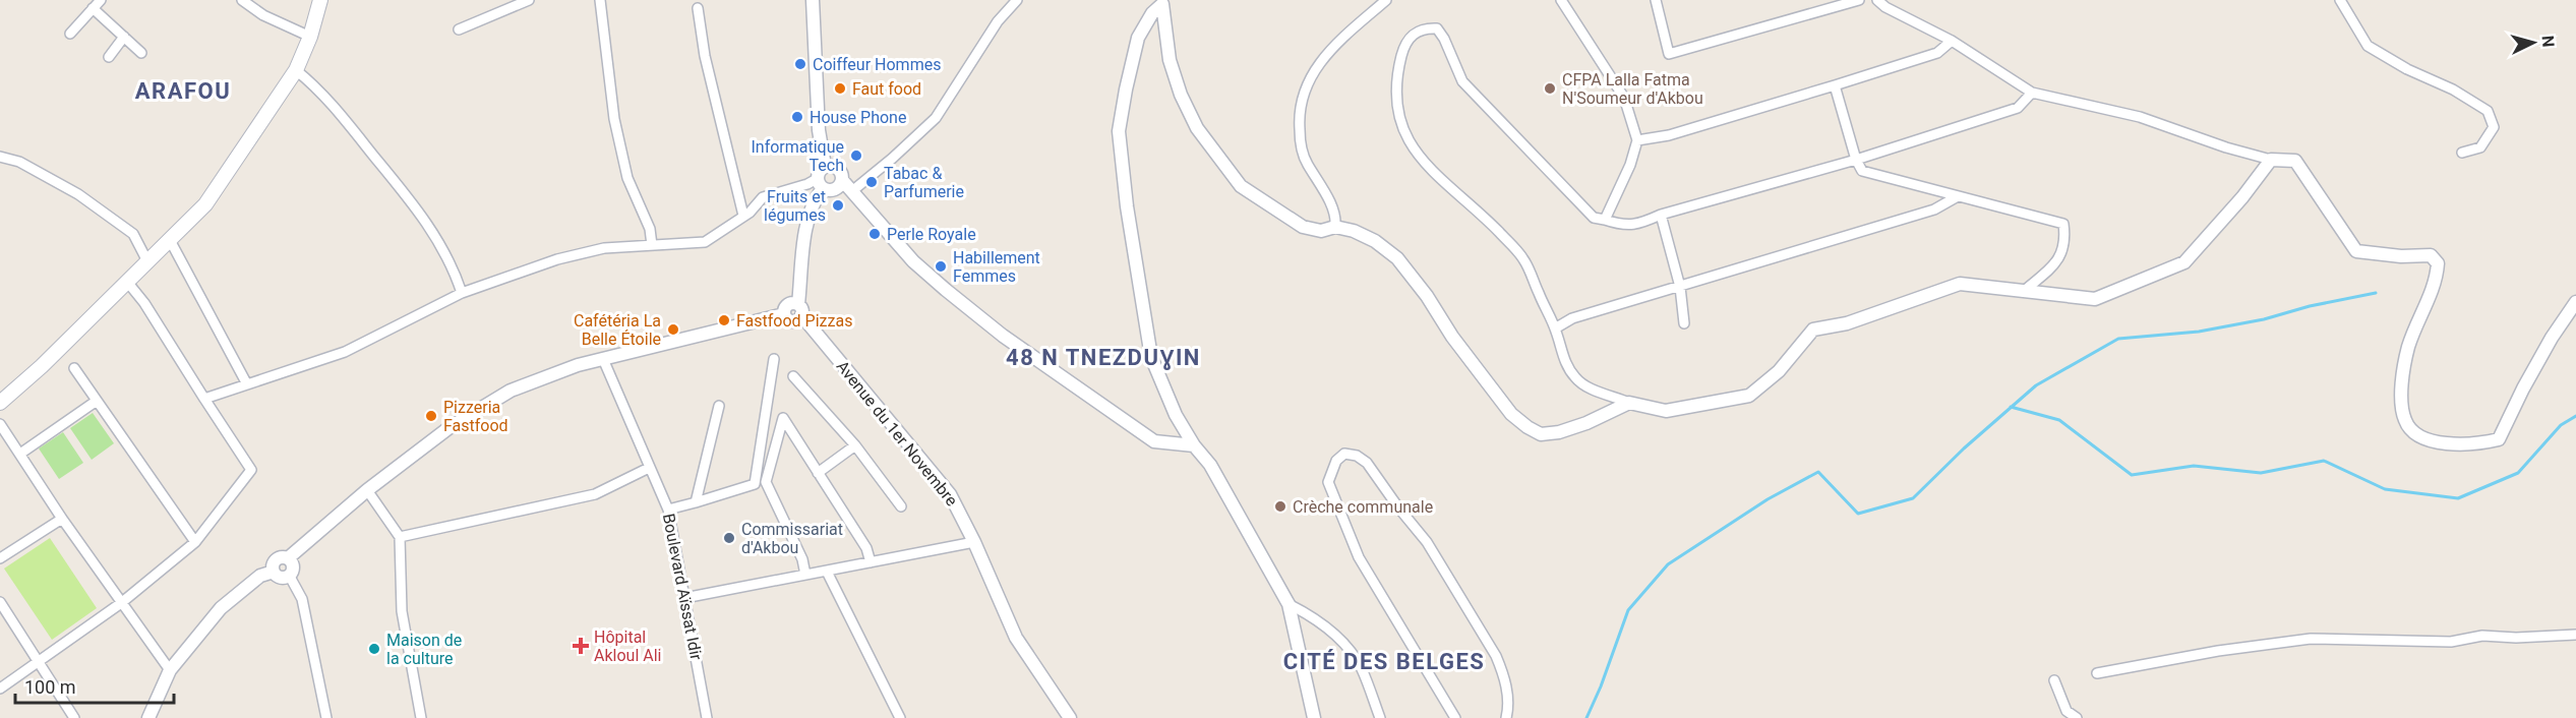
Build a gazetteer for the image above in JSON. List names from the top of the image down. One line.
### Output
{"streets":{"street":["Avenue du 1er Novembre","Boulevard Aïssat Idir"]},"districts":["ARAFOU","48 N TNEZDUƔIN","CITÉ DES BELGES"],"places":{"other":["Coiffeur Hommes","Faut food","CFPA Lalla Fatma N'Soumeur d'Akbou","House Phone","Informatique Tech","Tabac & Parfumerie","Fruits et légumes","Perle Royale","Habillement Femmes","Fastfood Pizzas","Cafétéria La Belle Étoile","Pizzeria Fastfood","Crèche communale","Commissariat d'Akbou","Maison de la culture"],"health":["Hôpital Akloul Ali"]},"scale_bar":"100 m","north":"right"}
